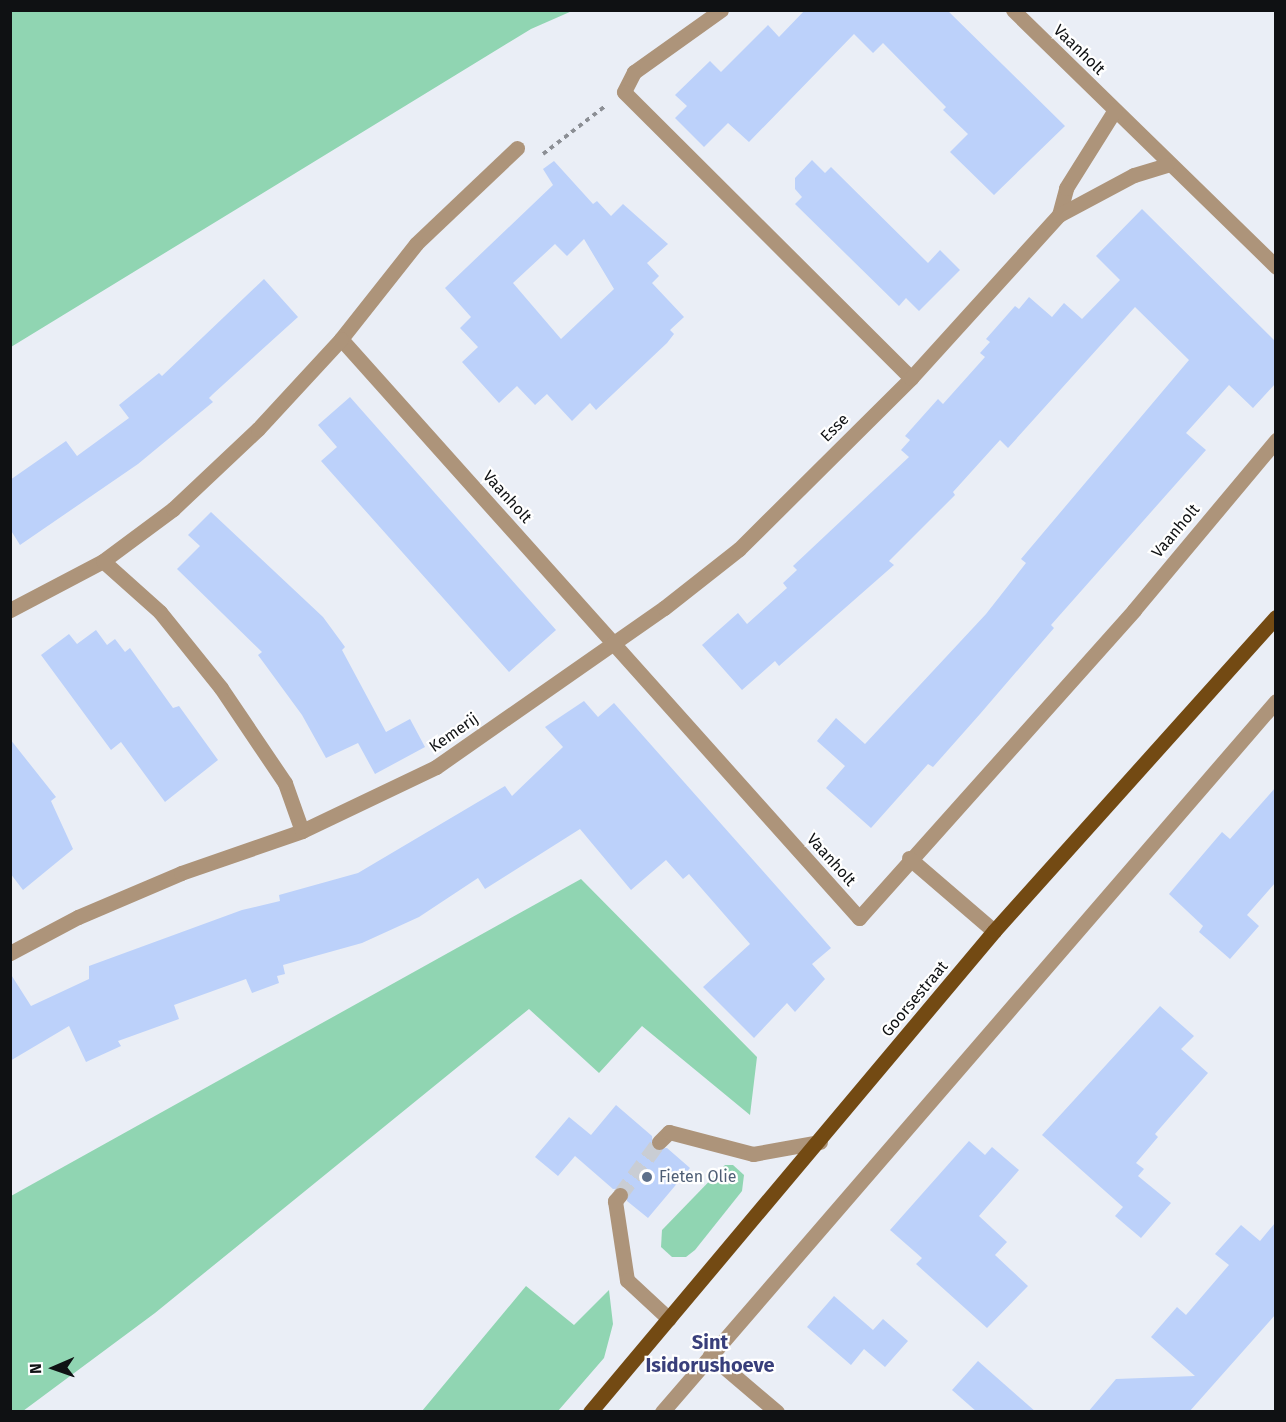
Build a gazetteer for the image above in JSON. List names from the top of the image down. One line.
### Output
{"streets":{"main road":["Goorsestraat"],"street":["Vaanholt","Esse","Kemerij"]},"crossings":[["Vaanholt","Esse"],["Vaanholt","Kemerij"],["Esse","Kemerij"]],"districts":["Sint Isidorushoeve"],"places":["Fieten Olie"],"north":"left"}
